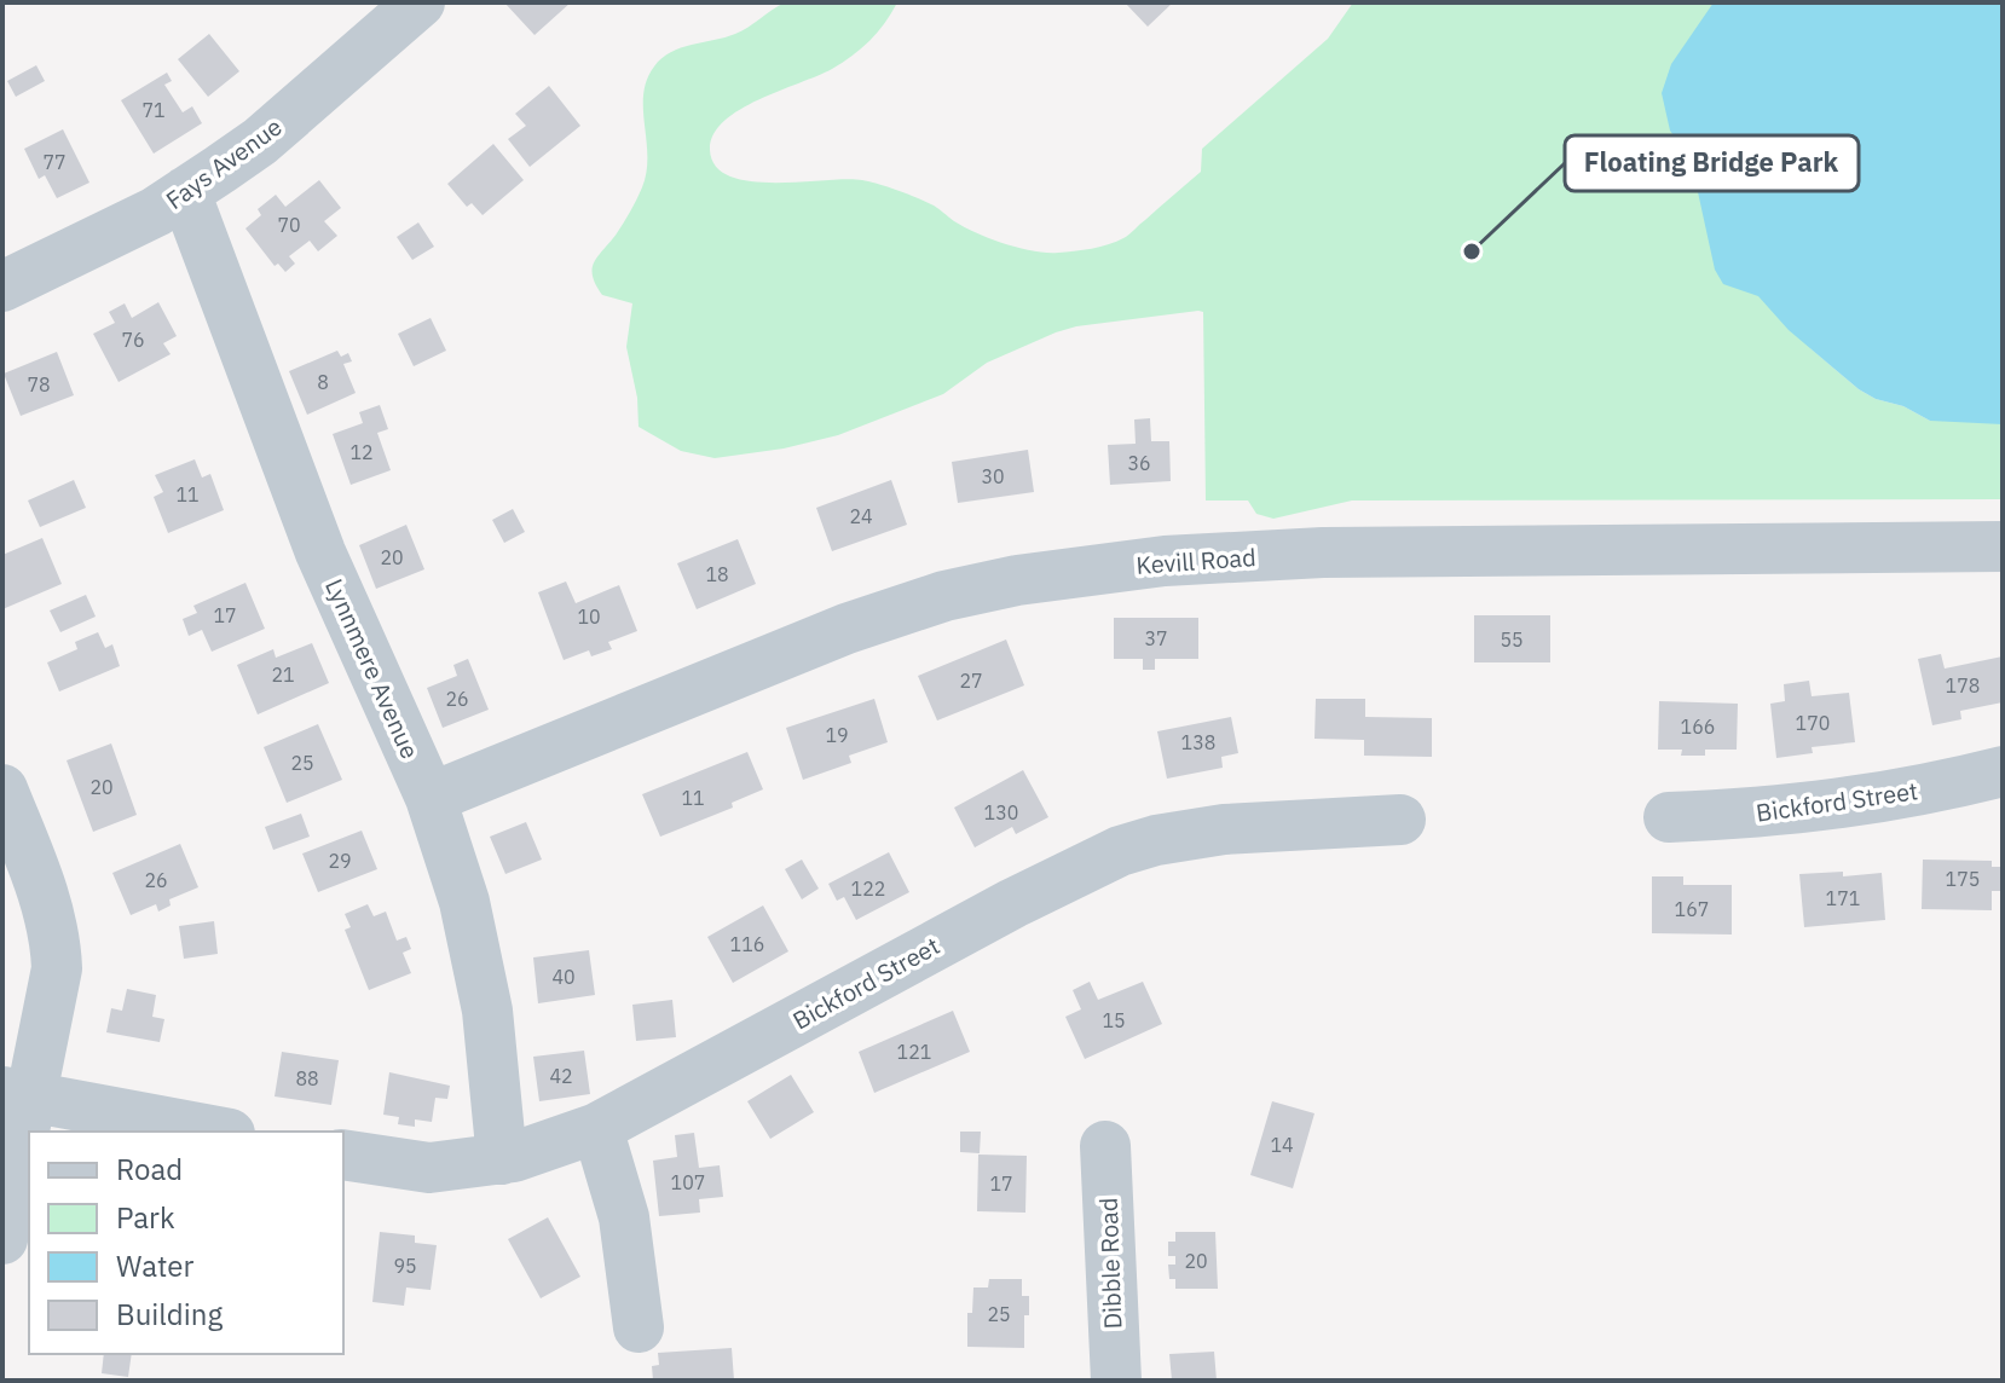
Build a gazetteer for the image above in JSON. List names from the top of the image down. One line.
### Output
{"streets":{"street":["Fays Avenue","Kevill Road","Lynnmere Avenue","Bickford Street","Dibble Road"]},"crossings":[["Fays Avenue","Lynnmere Avenue"],["Kevill Road","Lynnmere Avenue"],["Lynnmere Avenue","Bickford Street"]],"places":["Floating Bridge Park"],"house_numbers":["71","77","70","76","8","78","12","36","30","11","24","20","18","17","10","37","55","21","27","178","26","170","166","19","138","25","20","11","130","29","175","26","122","171","167","116","40","15","121","42","88","14","107","17","20","95","25"],"legend":["Road","Park","Water","Building"]}
